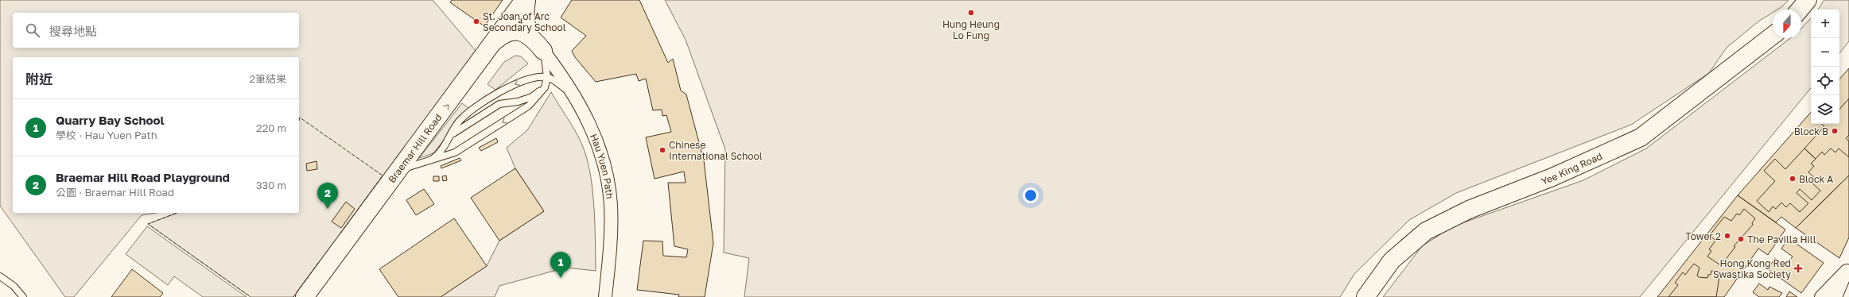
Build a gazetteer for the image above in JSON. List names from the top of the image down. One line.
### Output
{"streets":{"street":["Braemar Hill Road","Hau Yuen Path","Yee King Road"]},"one_way":["Braemar Hill Road"],"places":{"other":["Hung Heung Lo Fung","St. Joan of Arc Secondary School","Block B","Chinese International School","Block A","Tower 2","The Pavilla Hill"],"health":["Hong Kong Red Swastika Society"]},"north":"bottom","page":{"map_buttons":["+","−"],"search":"搜尋地點","heading":["附近","2筆結果"],"list":[{"mark":"1","name":"Quarry Bay School","note":"學校 · Hau Yuen Path","value":"220 m"},{"mark":"2","name":"Braemar Hill Road Playground","note":"公園 · Braemar Hill Road","value":"330 m"}],"pins":["2","1"]}}
